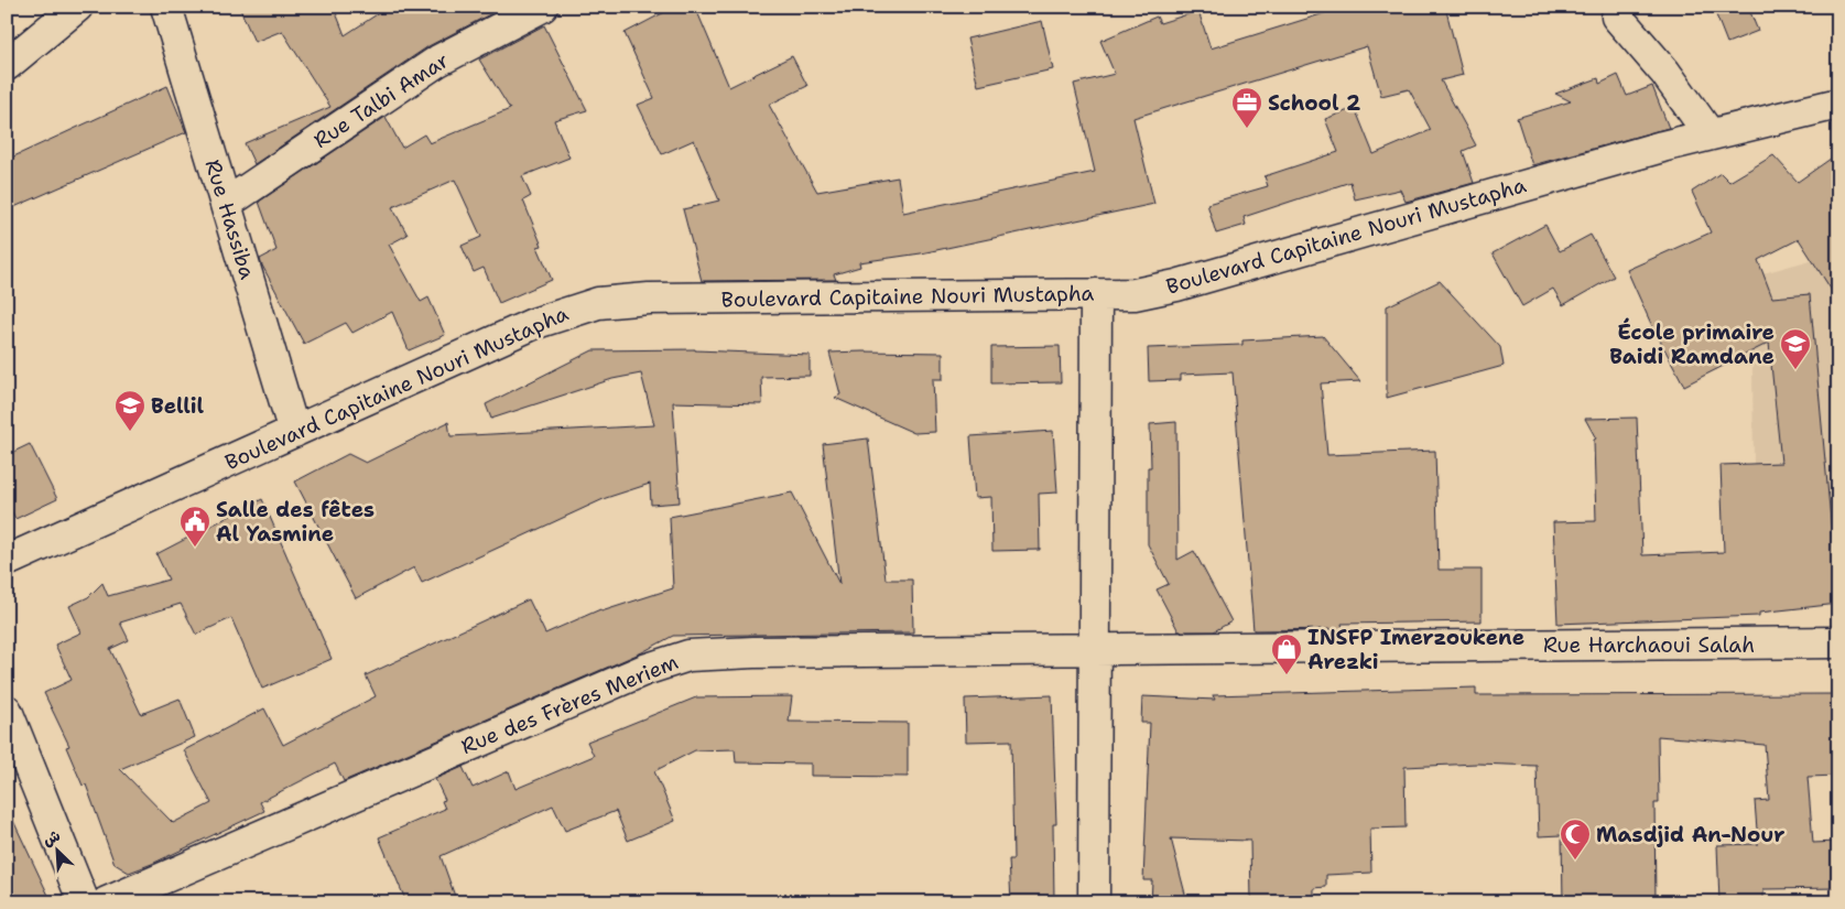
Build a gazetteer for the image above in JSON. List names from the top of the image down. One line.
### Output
{"streets":{"street":["Rue Talbi Amar","Rue Hassiba","Boulevard Capitaine Nouri Mustapha","Rue Harchaoui Salah","Rue des Frères Meriem"]},"crossings":[["Rue Talbi Amar","Rue Hassiba"],["Rue Hassiba","Boulevard Capitaine Nouri Mustapha"],["Rue Harchaoui Salah","Rue des Frères Meriem"]],"places":{"office":["School 2"],"school or university":["École primaire Baidi Ramdane","Bellil"],"public building":["Salle des fêtes Al Yasmine"],"shop":["INSFP Imerzoukene Arezki"],"mosque":["Masdjid An-Nour"]},"north":"top left"}
